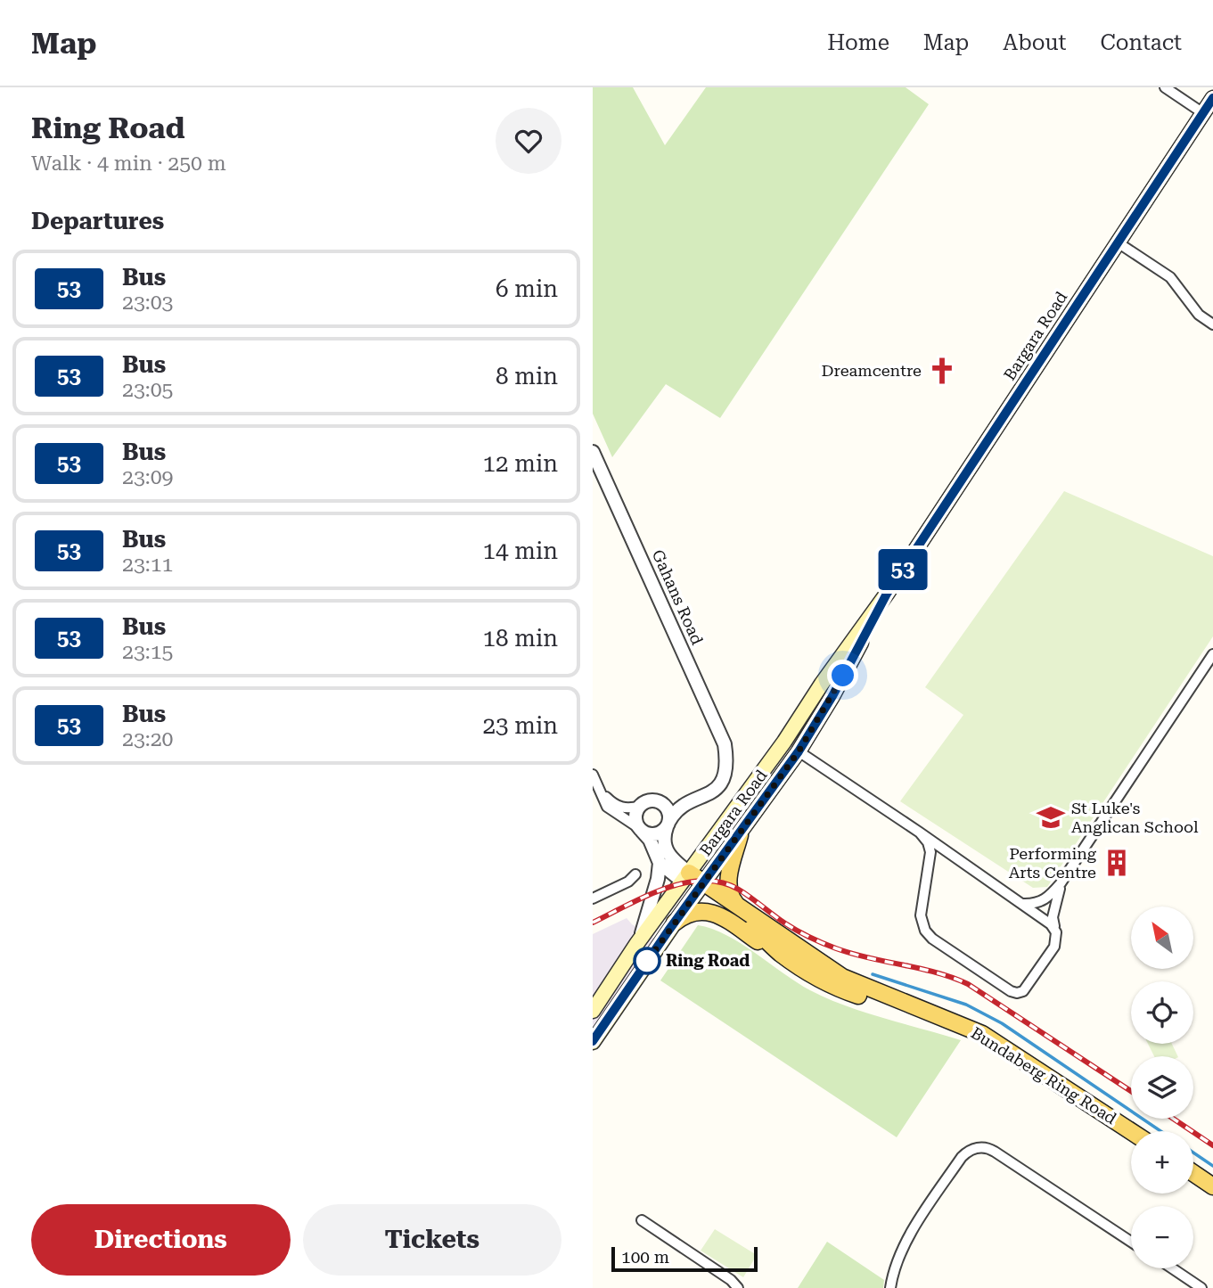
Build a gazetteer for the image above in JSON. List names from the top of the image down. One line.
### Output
{"streets":{"main road":["Bargara Road","Bundaberg Ring Road"],"street":["Gahans Road"]},"crossings":[["Bargara Road","Bundaberg Ring Road"]],"places":{"church":["Dreamcentre"],"school or university":["St Luke's Anglican School"],"building":["Performing Arts Centre"],"other":["Ring Road"]},"lines":["bus line 53"],"scale_bar":"100 m","north":"top left","page":{"header":"Map","nav":["Home","Map","About","Contact"],"heading":[["Ring Road","Walk · 4 min · 250 m"],"Departures"],"on_map":"53","list":[{"mark":"53","name":"Bus","note":"23:03","value":"6 min"},{"mark":"53","name":"Bus","note":"23:05","value":"8 min"},{"mark":"53","name":"Bus","note":"23:09","value":"12 min"},{"mark":"53","name":"Bus","note":"23:11","value":"14 min"},{"mark":"53","name":"Bus","note":"23:15","value":"18 min"},{"mark":"53","name":"Bus","note":"23:20","value":"23 min"}],"map_buttons":["+","−"],"buttons":["Directions","Tickets"],"scale":"100 m"}}
